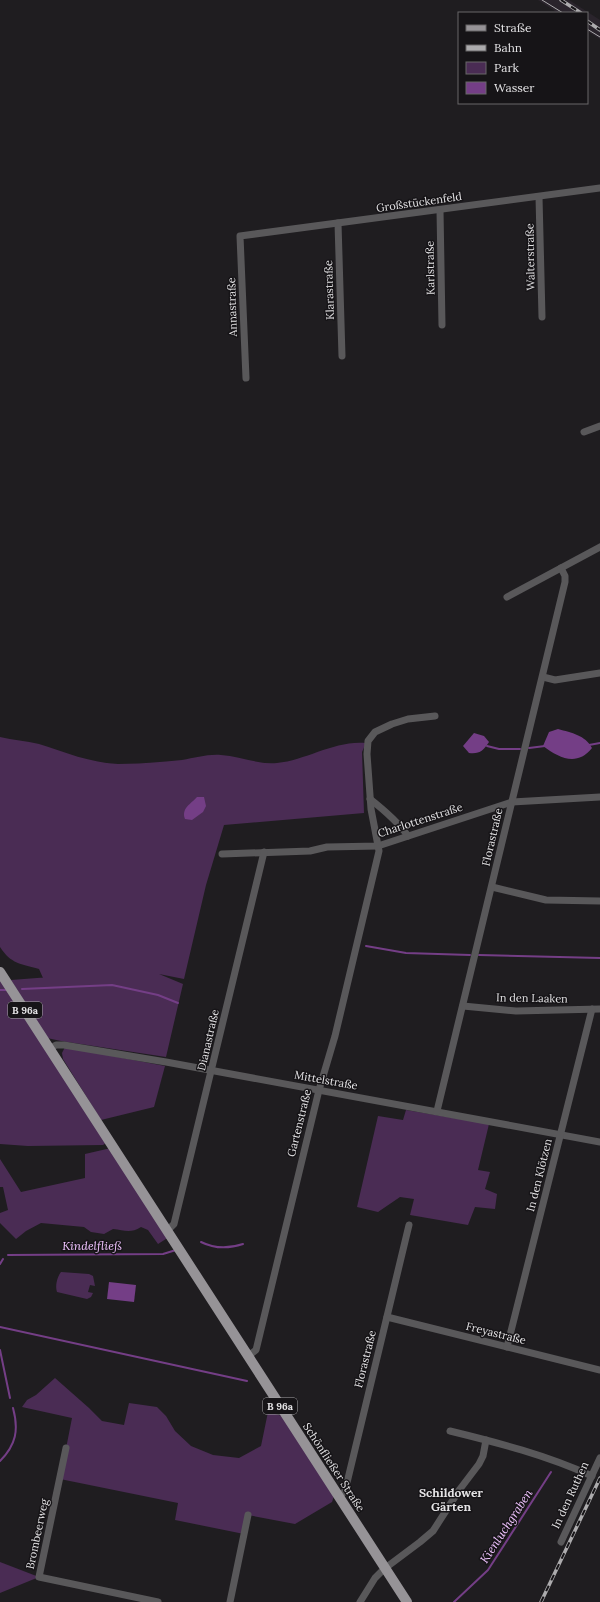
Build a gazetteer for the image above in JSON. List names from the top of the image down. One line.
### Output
{"streets":{"main road":["B 96a","Schönfließer Straße"],"street":["Großstückenfeld","Walterstraße","Karlstraße","Klarastraße","Annastraße","Charlottenstraße","Florastraße","In den Laaken","Dianastraße","Mittelstraße","Gartenstraße","In den Klötzen","Freyastraße","In den Ruthen","Brombeerweg"]},"crossings":[["Großstückenfeld","Walterstraße"],["Großstückenfeld","Karlstraße"],["Großstückenfeld","Klarastraße"],["Großstückenfeld","Annastraße"],["Charlottenstraße","Florastraße"],["Charlottenstraße","Dianastraße"],["Charlottenstraße","Gartenstraße"],["Florastraße","In den Laaken"],["Florastraße","Mittelstraße"],["Florastraße","Freyastraße"],["Florastraße","Schönfließer Straße"],["In den Laaken","In den Klötzen"],["B 96a","Dianastraße"],["B 96a","Mittelstraße"],["B 96a","Schönfließer Straße"],["Dianastraße","Mittelstraße"],["Dianastraße","Schönfließer Straße"],["Mittelstraße","Gartenstraße"],["Mittelstraße","In den Klötzen"],["Gartenstraße","Schönfließer Straße"],["In den Klötzen","Freyastraße"]],"districts":["Schildower Gärten"],"water":["Kindelfließ","Kienluchgraben"],"legend":["Straße","Bahn","Park","Wasser"]}
